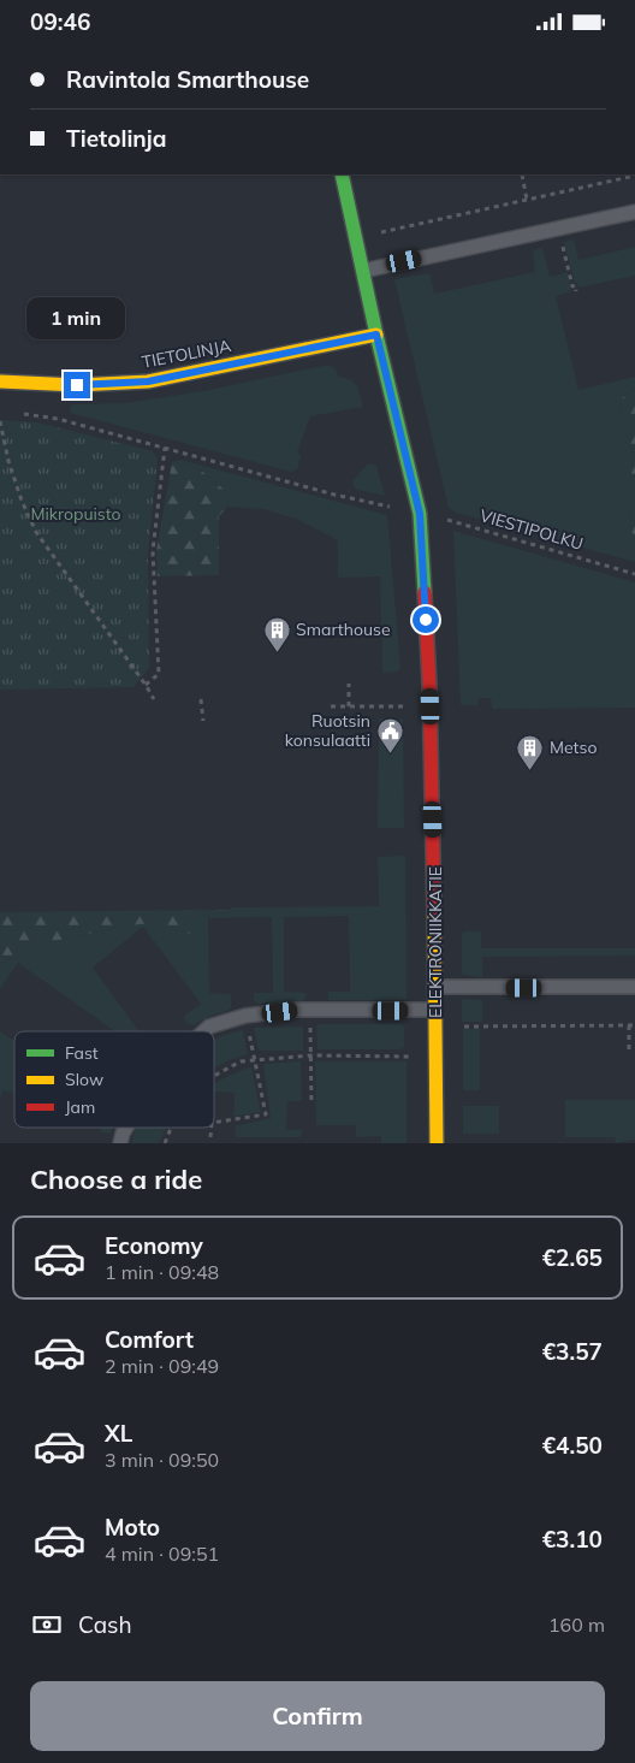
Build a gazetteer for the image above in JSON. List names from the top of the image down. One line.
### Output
{"streets":{"street":["TIETOLINJA","ELEKTRONIIKKATIE"],"path":["VIESTIPOLKU"]},"crossings":[["TIETOLINJA","ELEKTRONIIKKATIE"],["VIESTIPOLKU","ELEKTRONIIKKATIE"]],"parks":["Mikropuisto"],"places":{"building":["Smarthouse","Metso"],"public building":["Ruotsin konsulaatti"]},"legend":["Fast","Slow","Jam"],"page":{"status":"09:46","banner":["Ravintola Smarthouse","Tietolinja"],"bubble":"1 min","heading":"Choose a ride","list":[{"name":"Economy","note":"1 min · 09:48","value":"€2.65"},{"name":"Comfort","note":"2 min · 09:49","value":"€3.57"},{"name":"XL","note":"3 min · 09:50","value":"€4.50"},{"name":"Moto","note":"4 min · 09:51","value":"€3.10"}],"pay":["Cash","160 m"],"buttons":"Confirm"}}
